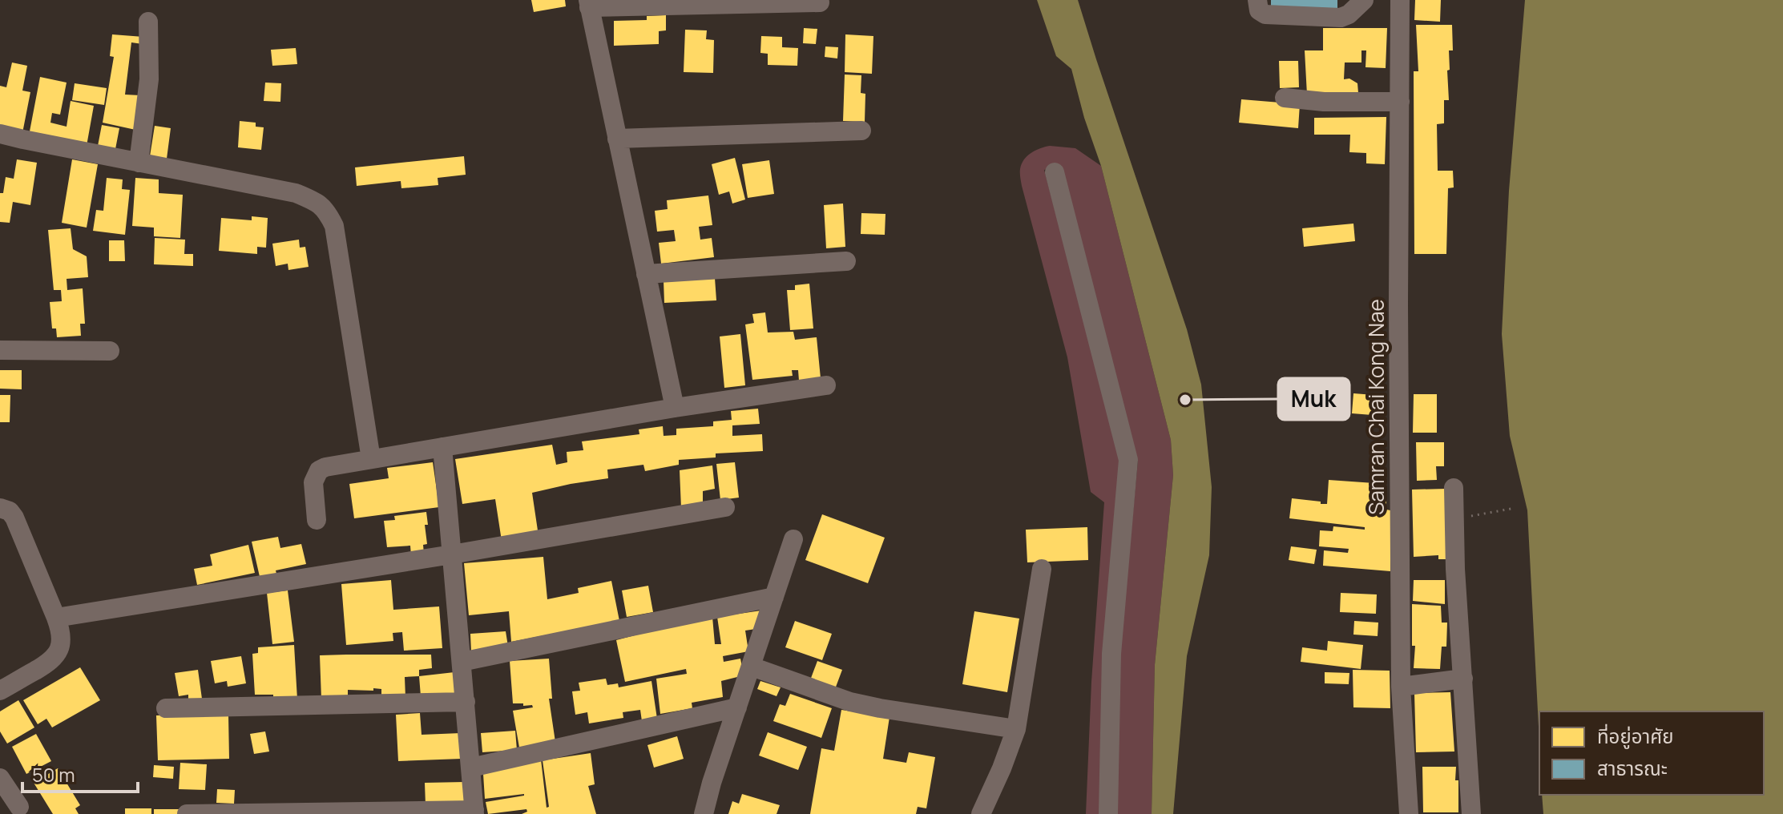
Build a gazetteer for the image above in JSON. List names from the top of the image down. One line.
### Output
{"streets":{"street":["Samran Chai Kong Nae"]},"places":["Muk"],"legend":["ที่อยู่อาศัย","สาธารณะ"],"scale_bar":"50 m"}
